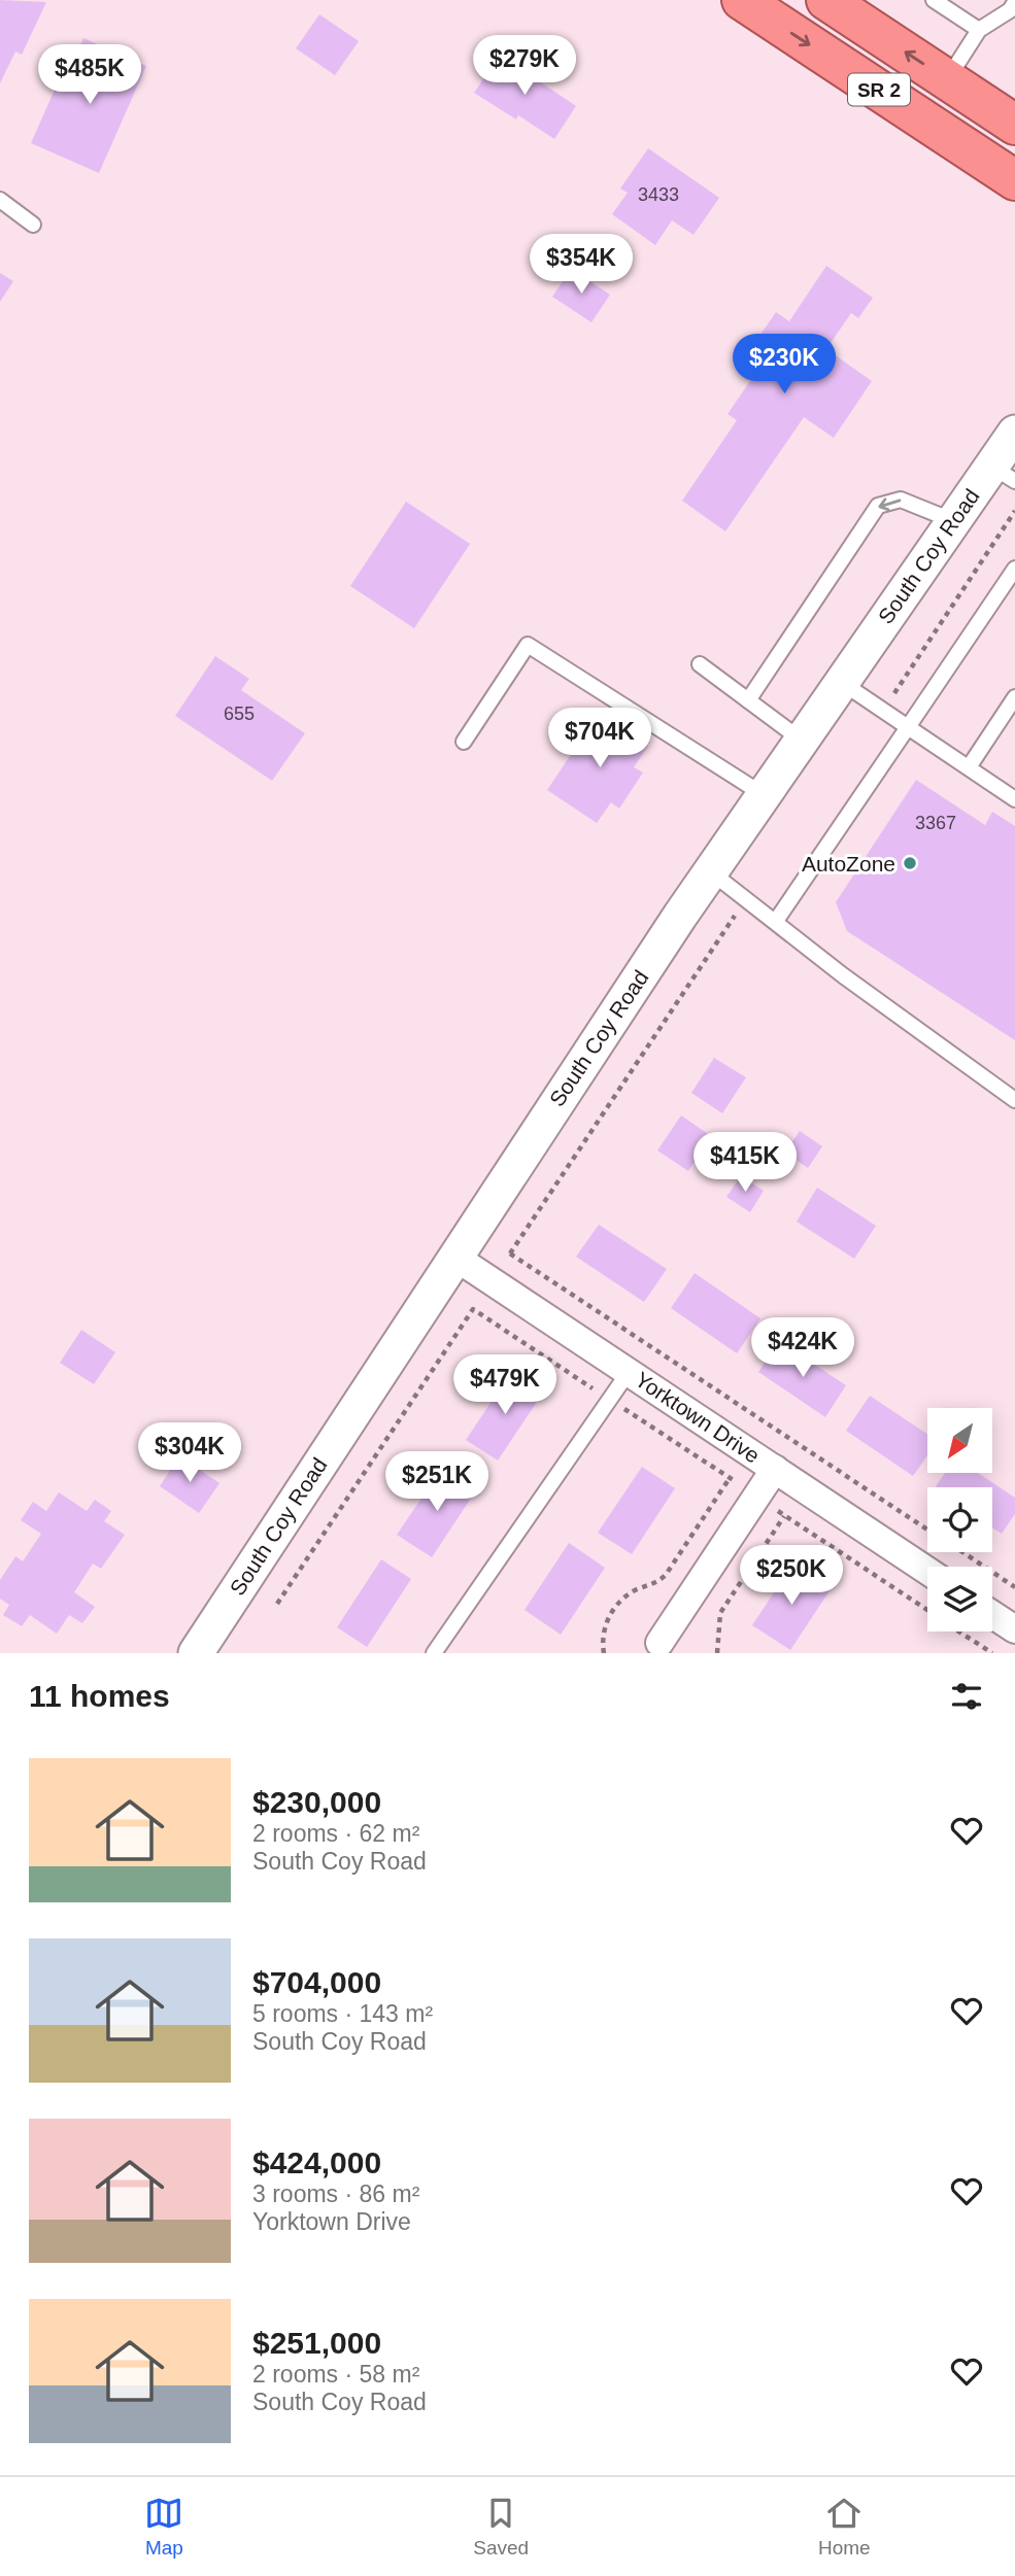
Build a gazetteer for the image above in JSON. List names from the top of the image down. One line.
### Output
{"streets":{"highway":["SR 2"],"street":["South Coy Road","Yorktown Drive"]},"crossings":[["South Coy Road","Yorktown Drive"]],"places":["AutoZone"],"house_numbers":["3433","655","3367"],"north":"bottom left","page":{"price":["$279K","$485K","$354K","$230K","$704K","$415K","$424K","$479K","$304K","$251K","$250K"],"heading":"11 homes","list":[{"name":"$230,000","note":"2 rooms · 62 m² · South Coy Road"},{"name":"$704,000","note":"5 rooms · 143 m² · South Coy Road"},{"name":"$424,000","note":"3 rooms · 86 m² · Yorktown Drive"},{"name":"$251,000","note":"2 rooms · 58 m² · South Coy Road"}],"tabs":["Map","Saved","Home"]}}
